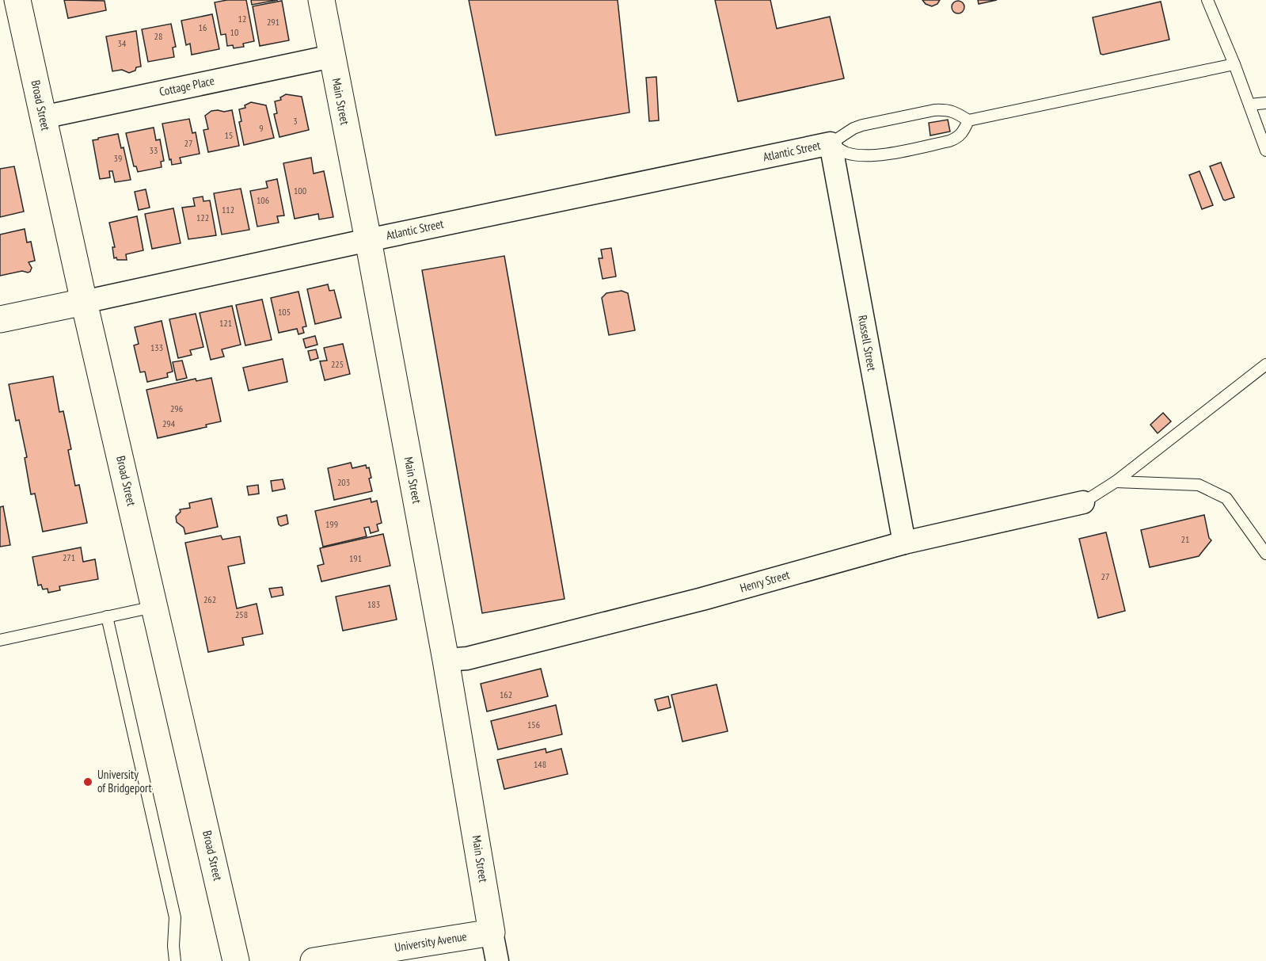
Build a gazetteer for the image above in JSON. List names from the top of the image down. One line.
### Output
{"streets":{"street":["Cottage Place","Main Street","Broad Street","Atlantic Street","Russell Street","Henry Street","University Avenue"]},"crossings":[["Cottage Place","Main Street"],["Cottage Place","Broad Street"],["Main Street","Atlantic Street"],["Main Street","Henry Street"],["Main Street","University Avenue"],["Broad Street","Atlantic Street"],["Atlantic Street","Russell Street"],["Russell Street","Henry Street"]],"places":["University of Bridgeport"],"house_numbers":["12","291","16","10","28","34","3","9","15","27","33","39","100","106","112","122","105","121","133","225","296","294","203","199","21","271","191","27","262","183","258","162","156","148"]}
